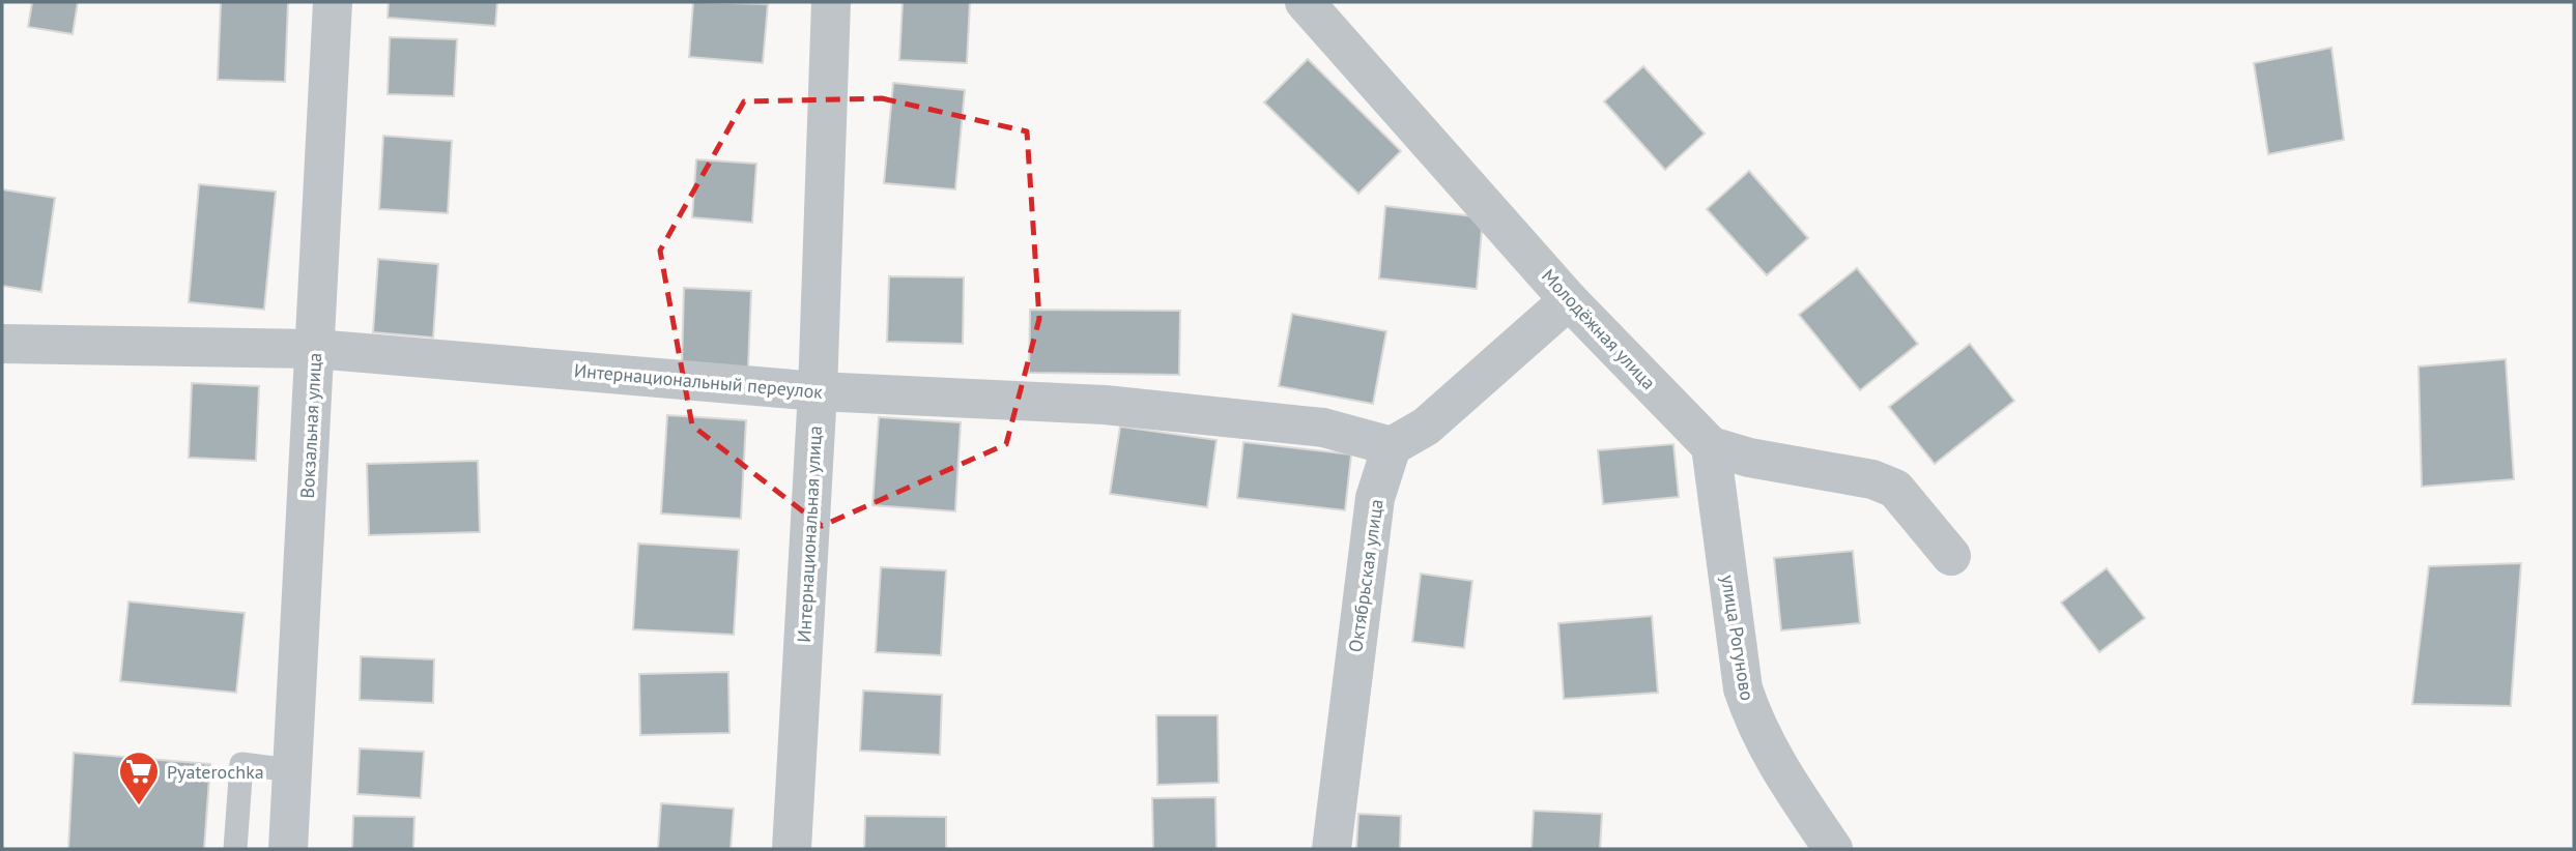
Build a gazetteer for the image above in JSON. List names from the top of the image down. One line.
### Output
{"streets":{"street":["Молодёжная улица","Интернациональный переулок","Вокзальная улица","Интернациональная улица","Октябрьская улица","улица Рогуново"]},"crossings":[["Молодёжная улица","улица Рогуново"],["Интернациональный переулок","Вокзальная улица"],["Интернациональный переулок","Интернациональная улица"],["Интернациональный переулок","Октябрьская улица"]],"places":{"supermarket":["Pyaterochka"]}}
